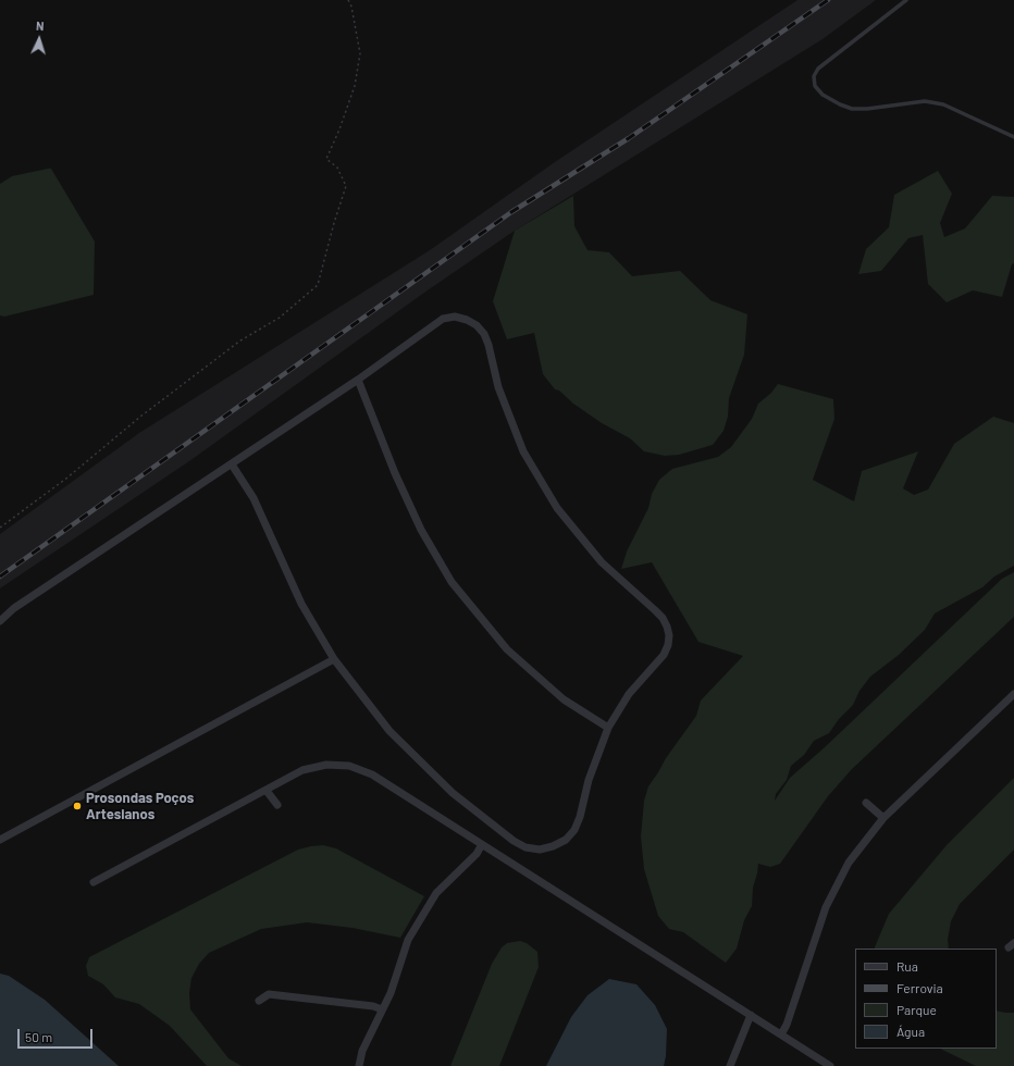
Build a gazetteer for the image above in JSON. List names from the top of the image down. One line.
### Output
{"places":["Prosondas Poços Artesianos"],"legend":["Rua","Ferrovia","Parque","Água"],"scale_bar":"50 m","north":"top"}
